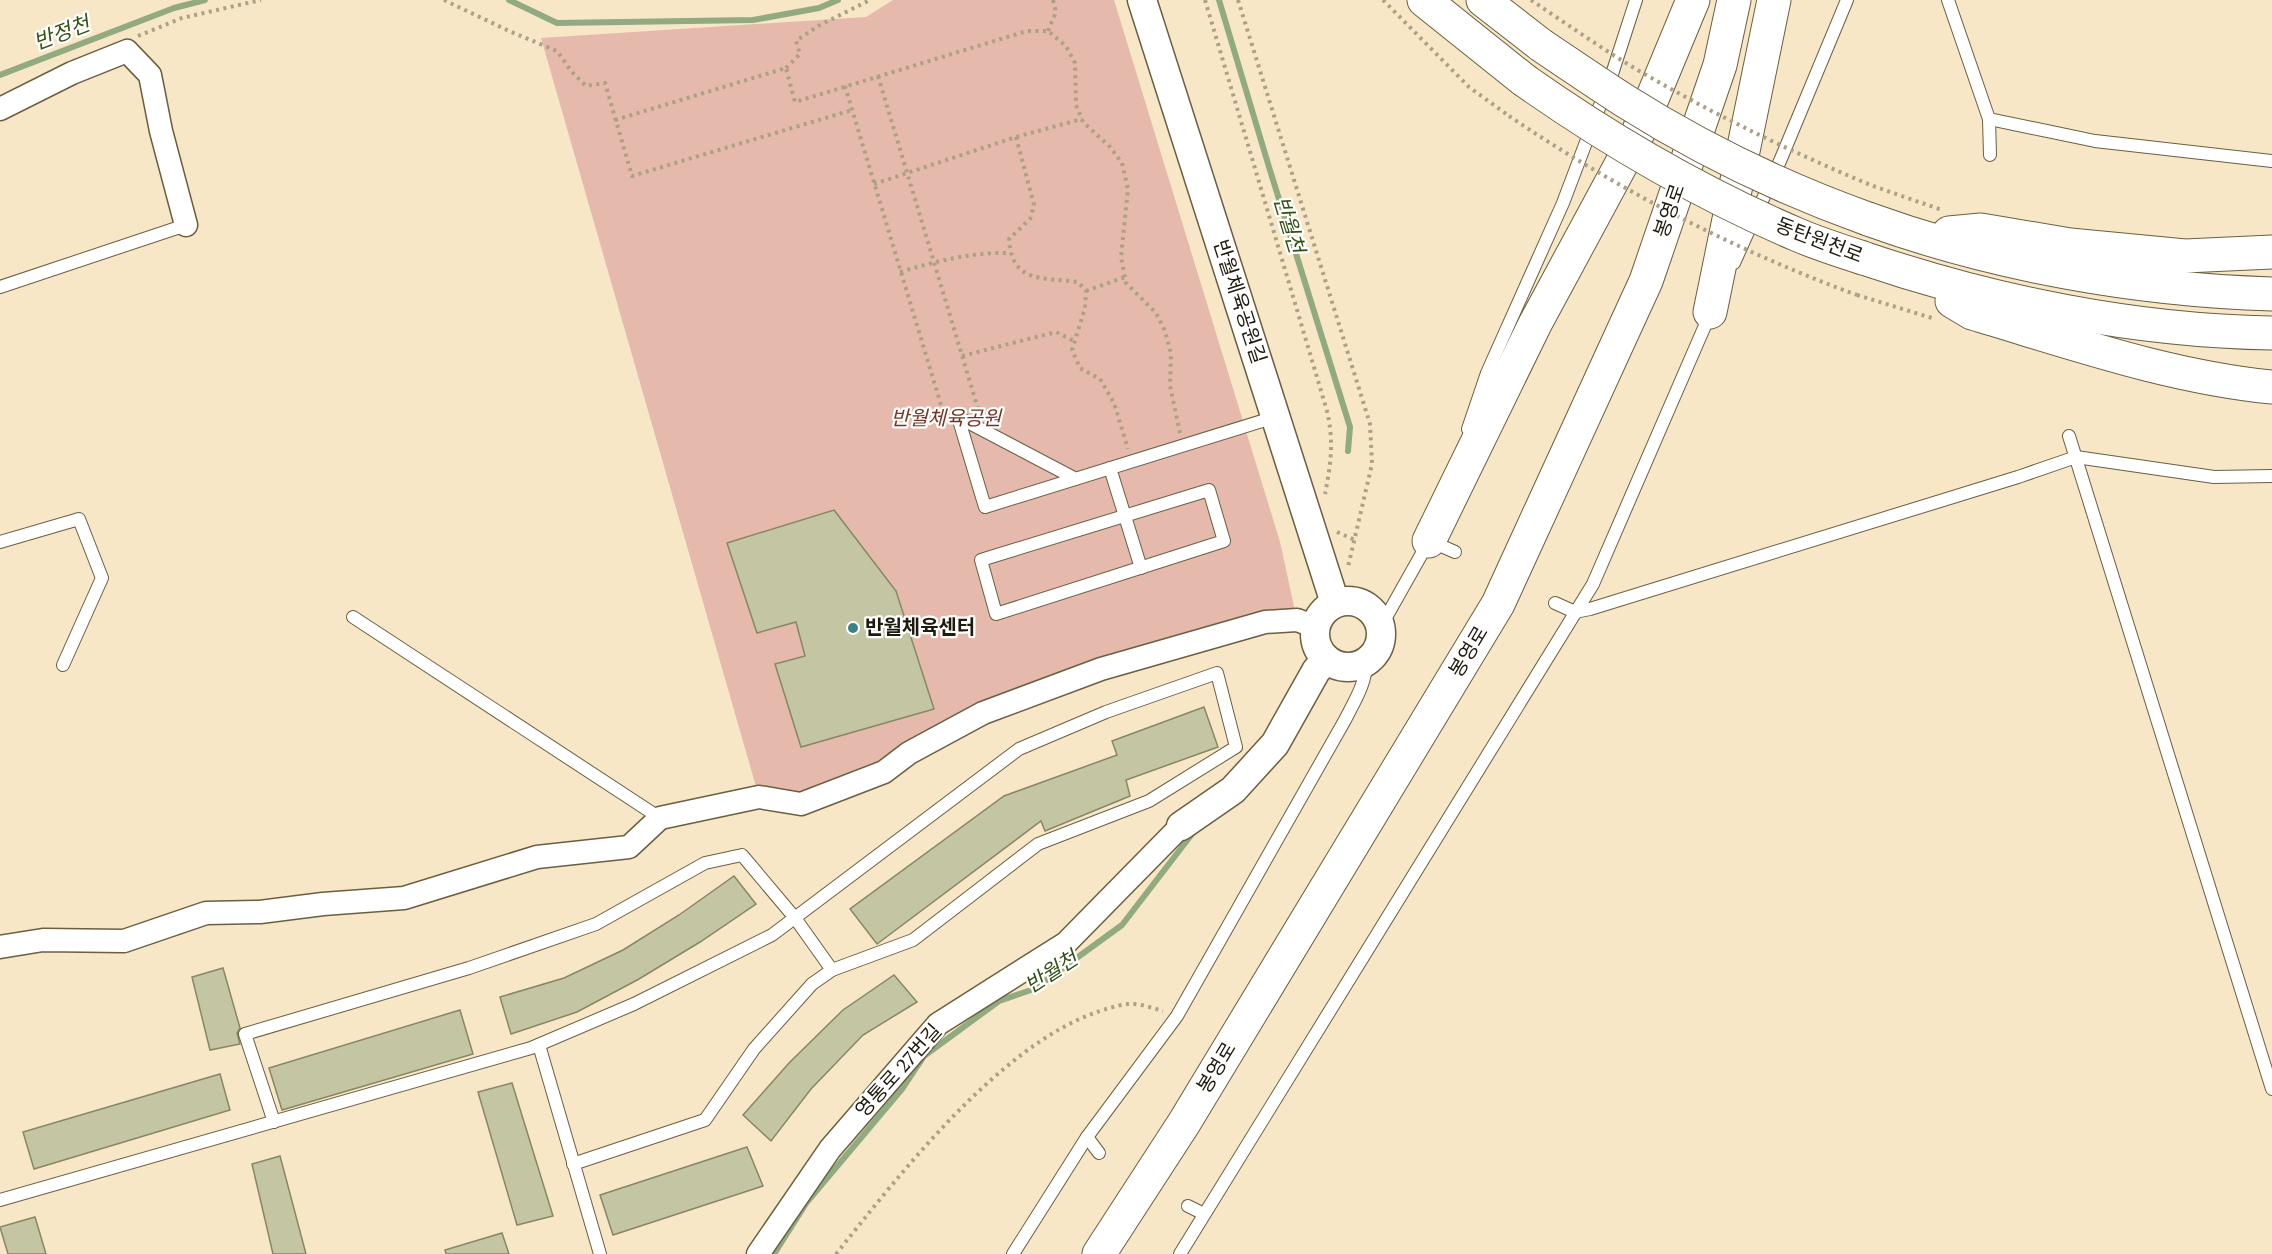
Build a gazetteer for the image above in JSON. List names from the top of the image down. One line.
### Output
{"streets":{"main road":["봉영로","동탄원천로"],"street":["반월체육공원길","영통로 27번길"]},"water":["반정천","반월천"],"parks":["반월체육공원"],"places":["반월체육센터"]}
